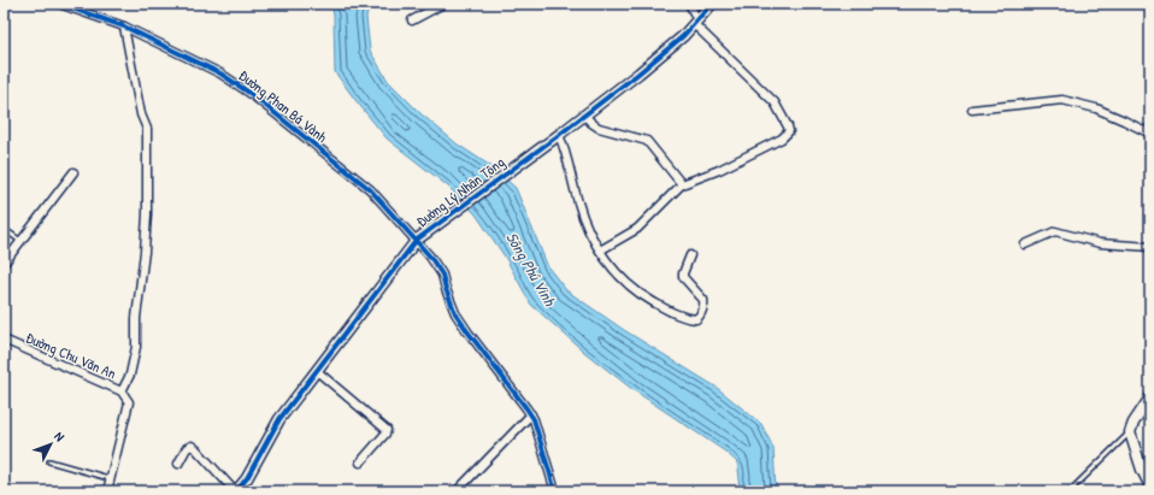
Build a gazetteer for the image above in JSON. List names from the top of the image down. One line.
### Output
{"streets":{"street":["Đường Phan Bá Vành","Đường Lý Nhân Tông","Đường Chu Văn An"]},"crossings":[["Đường Phan Bá Vành","Đường Lý Nhân Tông"]],"water":["Sông Phú Vinh"],"north":"top right"}
